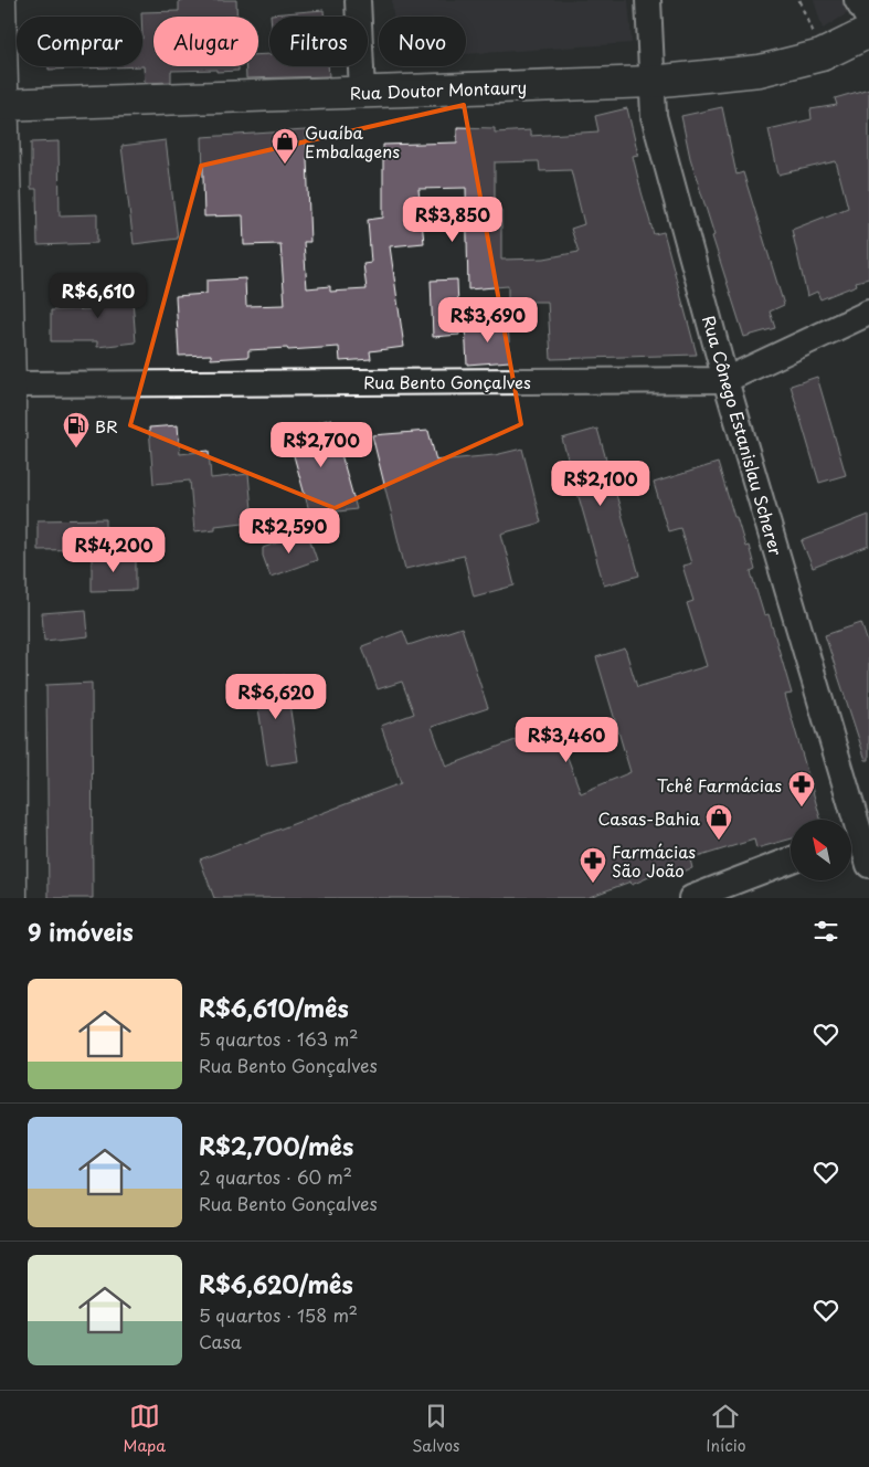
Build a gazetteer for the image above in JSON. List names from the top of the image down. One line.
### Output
{"streets":{"main road":["Rua Doutor Montaury"],"street":["Rua Bento Gonçalves","Rua Cônego Estanislau Scherer"]},"crossings":[["Rua Doutor Montaury","Rua Cônego Estanislau Scherer"],["Rua Bento Gonçalves","Rua Cônego Estanislau Scherer"]],"places":{"shop":["Guaíba Embalagens","Casas-Bahia"],"fuel station":["BR"],"pharmacy":["Tchê Farmácias","Farmácias São João"]},"north":"top left","page":{"chip":["Comprar","Alugar","Filtros","Novo"],"price":["R$3,850","R$6,610","R$3,690","R$2,700","R$2,100","R$2,590","R$4,200","R$6,620","R$3,460"],"heading":"9 imóveis","list":[{"name":"R$6,610/mês","note":"5 quartos · 163 m² · Rua Bento Gonçalves"},{"name":"R$2,700/mês","note":"2 quartos · 60 m² · Rua Bento Gonçalves"},{"name":"R$6,620/mês","note":"5 quartos · 158 m² · Casa"}],"tabs":["Mapa","Salvos","Início"]}}
